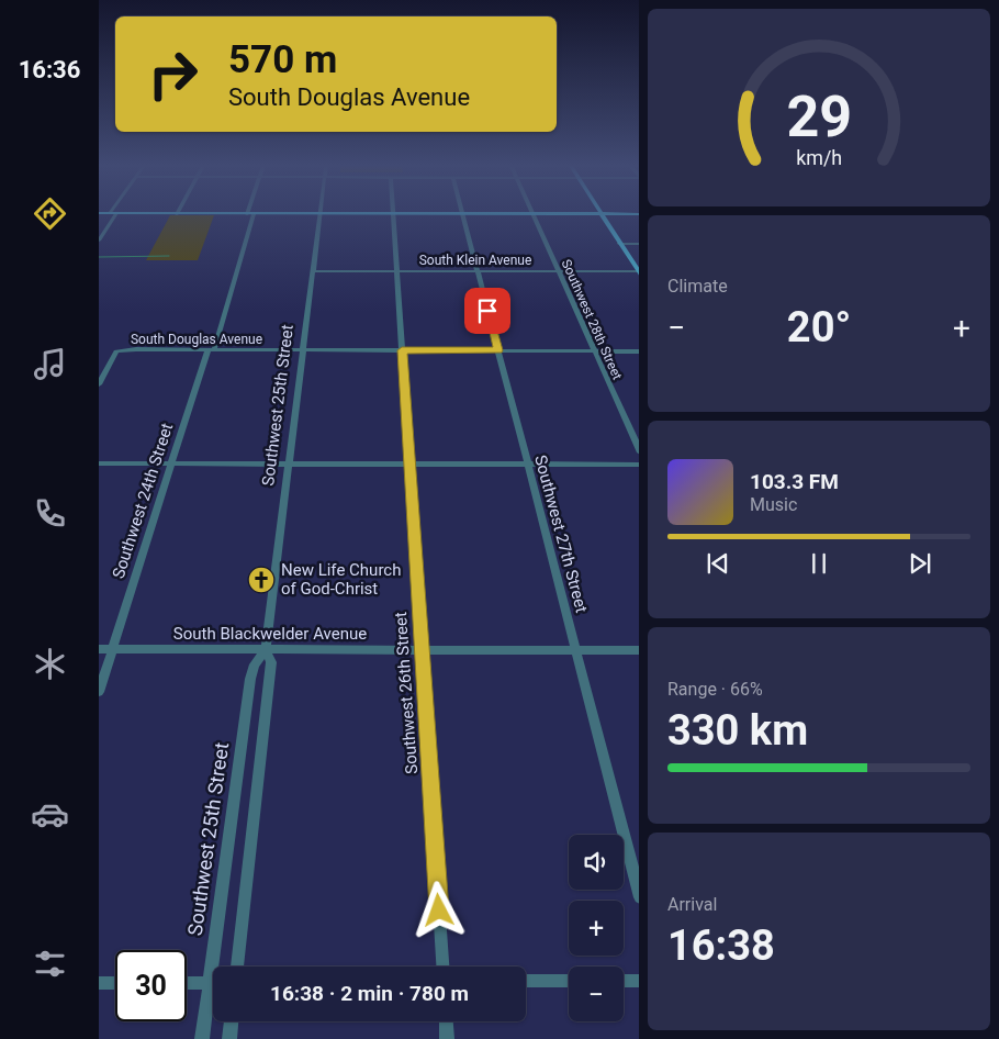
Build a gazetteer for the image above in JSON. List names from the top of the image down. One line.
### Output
{"streets":{"street":["South Klein Avenue","Southwest 28th Street","South Douglas Avenue","Southwest 25th Street","Southwest 24th Street","Southwest 27th Street","South Blackwelder Avenue","Southwest 26th Street"]},"crossings":[["South Klein Avenue","Southwest 28th Street"],["South Klein Avenue","Southwest 25th Street"],["South Klein Avenue","Southwest 27th Street"],["South Klein Avenue","Southwest 26th Street"],["Southwest 28th Street","South Douglas Avenue"],["South Douglas Avenue","Southwest 25th Street"],["South Douglas Avenue","Southwest 24th Street"],["South Douglas Avenue","Southwest 27th Street"],["South Douglas Avenue","Southwest 26th Street"],["Southwest 25th Street","South Blackwelder Avenue"],["Southwest 24th Street","South Blackwelder Avenue"],["Southwest 27th Street","South Blackwelder Avenue"],["South Blackwelder Avenue","Southwest 26th Street"]],"places":{"church":["New Life Church of God-Christ"]},"page":{"tabs":"16:36","turn":["570 m","South Douglas Avenue"],"tile":["Climate",["Range · 66%","330 km"],["Arrival","16:38"]],"heat":["−","20°","+"],"song":["103.3 FM","Music"],"map_buttons":["+","−"],"limit":"30","trip":"16:38 · 2 min · 780 m","gauge":["29","km/h"]}}
